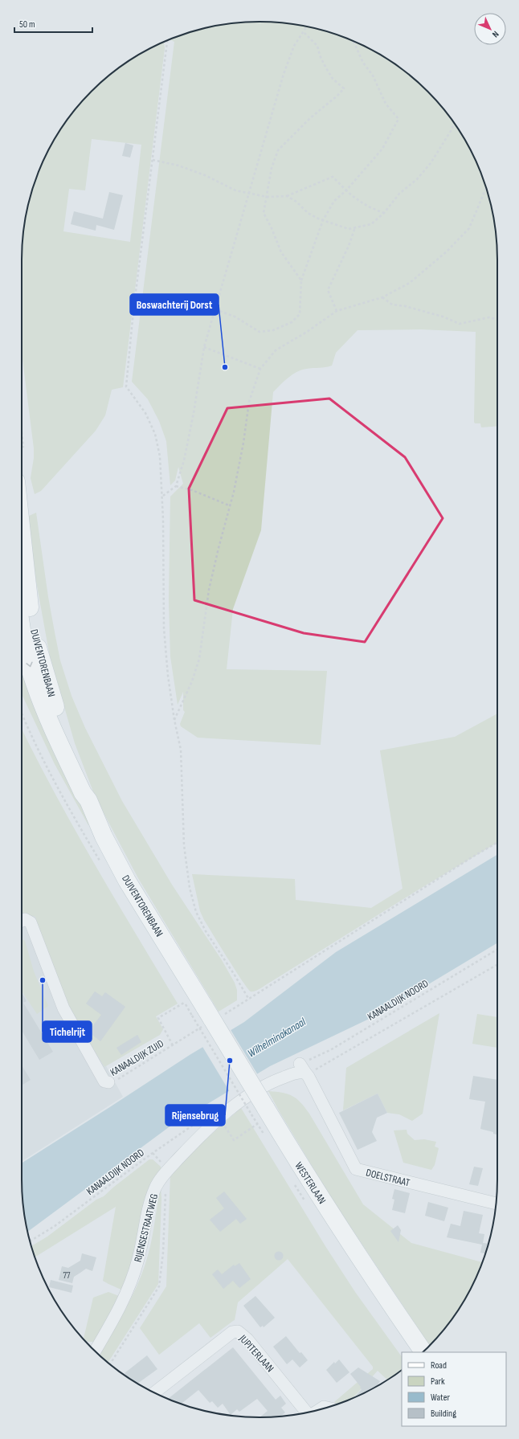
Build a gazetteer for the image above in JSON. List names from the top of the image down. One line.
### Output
{"streets":{"main road":["DUIVENTORENBAAN","WESTERLAAN"],"street":["DOELSTRAAT","RIJENSESTRAATWEG","JUPITERLAAN"],"path":["KANAALDIJK NOORD","KANAALDIJK ZUID"]},"crossings":[["DUIVENTORENBAAN","KANAALDIJK ZUID"],["DUIVENTORENBAAN","WESTERLAAN"],["KANAALDIJK NOORD","DOELSTRAAT"],["KANAALDIJK NOORD","RIJENSESTRAATWEG"],["KANAALDIJK ZUID","WESTERLAAN"],["DOELSTRAAT","RIJENSESTRAATWEG"]],"water":["Wilhelminakanaal"],"places":["Boswachterij Dorst","Tichelrijt","Rijensebrug"],"house_numbers":["77"],"legend":["Road","Park","Water","Building"],"scale_bar":"50 m","north":"bottom right"}
